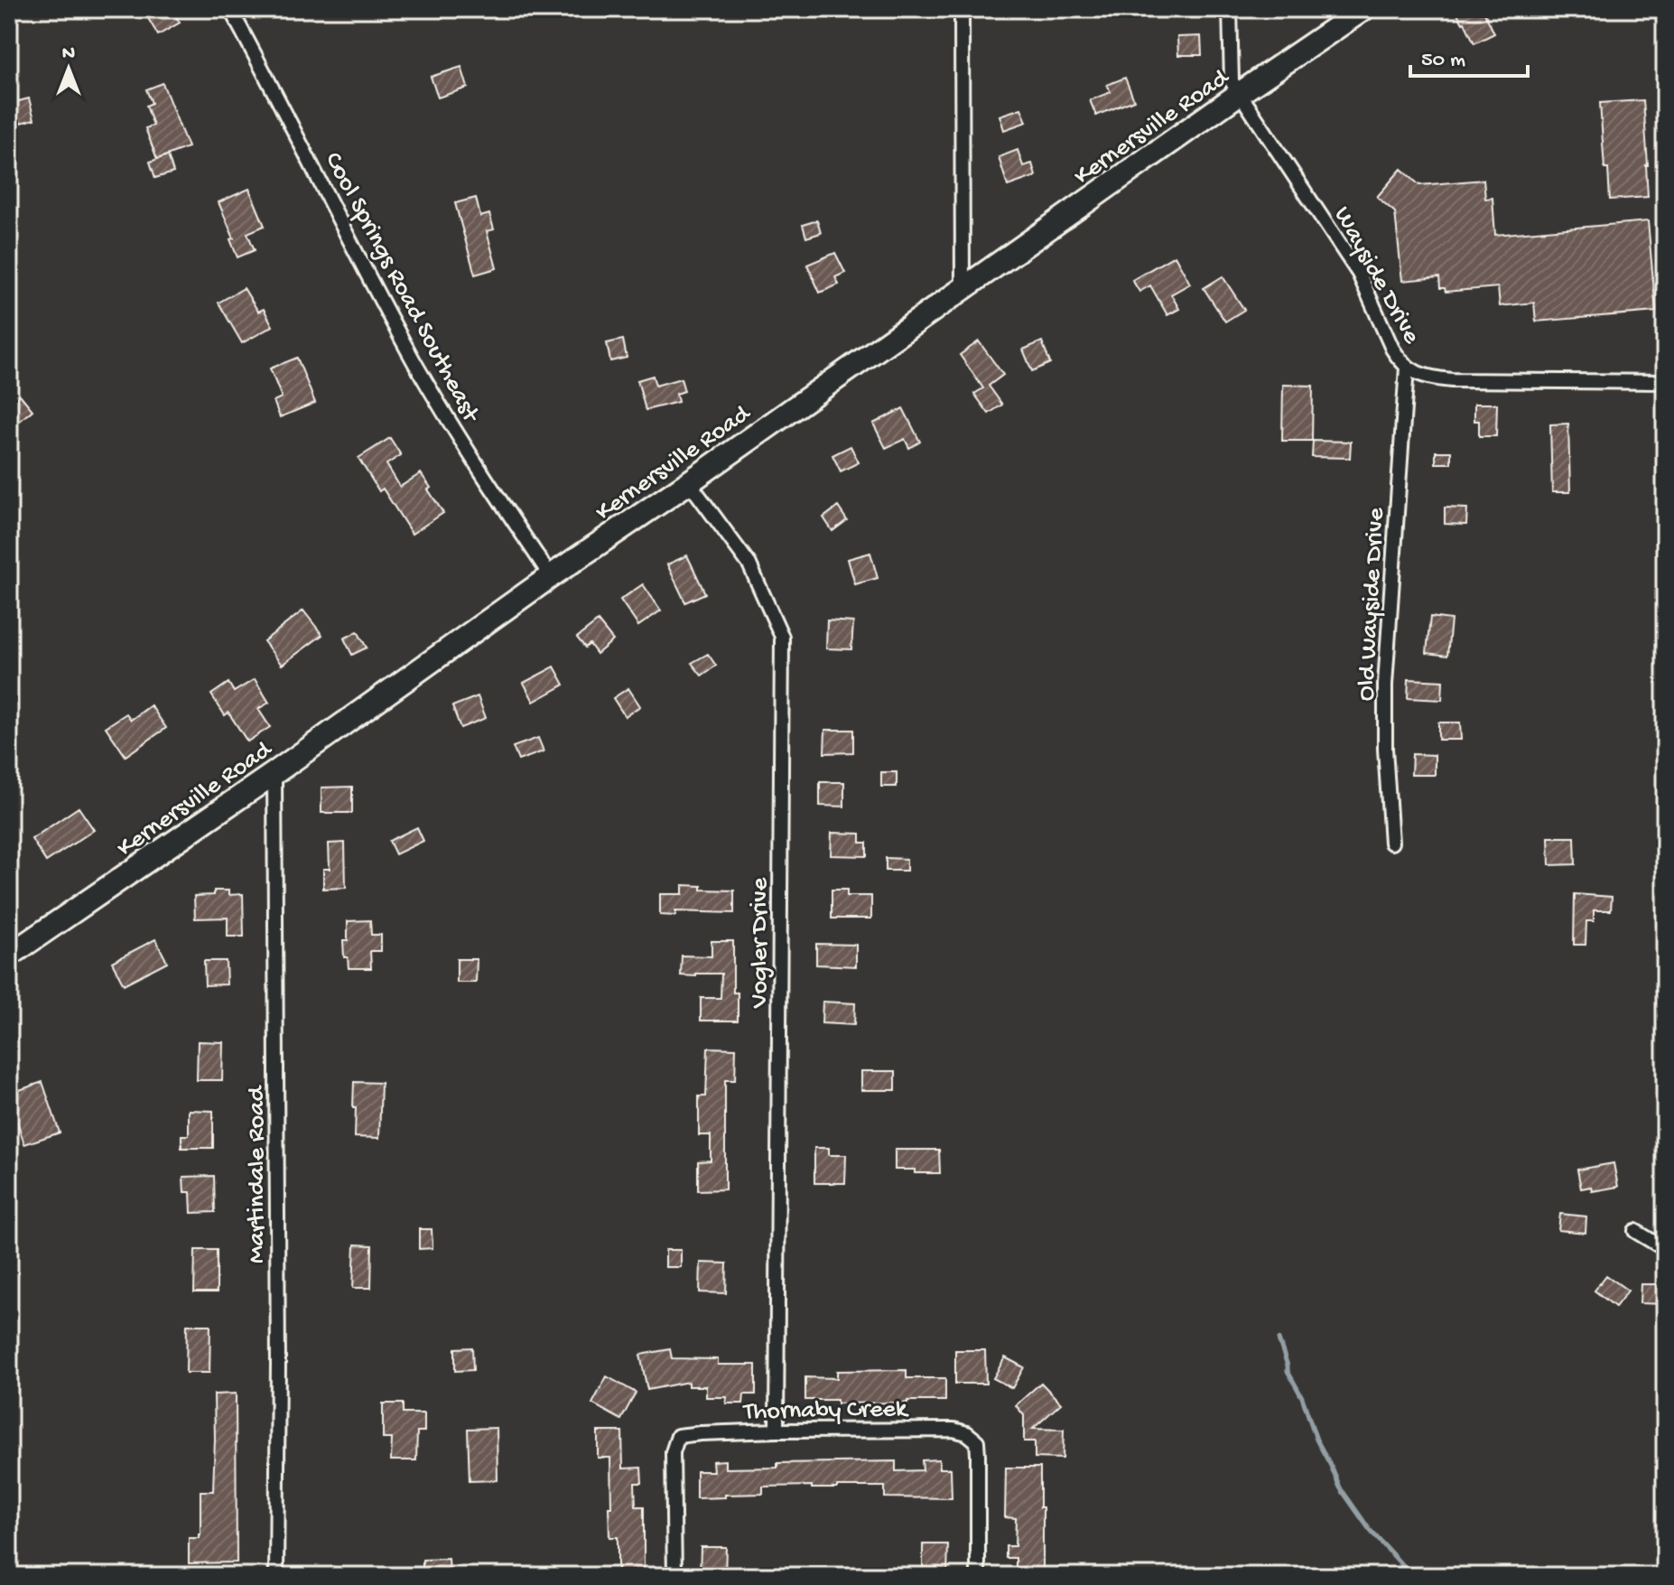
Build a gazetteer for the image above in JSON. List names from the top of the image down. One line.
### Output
{"streets":{"main road":["Kernersville Road"],"street":["Wayside Drive","Cool Springs Road Southeast","Old Wayside Drive","Vogler Drive","Martindale Road","Thornaby Creek"]},"crossings":[["Kernersville Road","Wayside Drive"],["Kernersville Road","Cool Springs Road Southeast"],["Kernersville Road","Vogler Drive"],["Kernersville Road","Martindale Road"],["Wayside Drive","Old Wayside Drive"],["Vogler Drive","Thornaby Creek"]],"scale_bar":"50 m","north":"top"}
